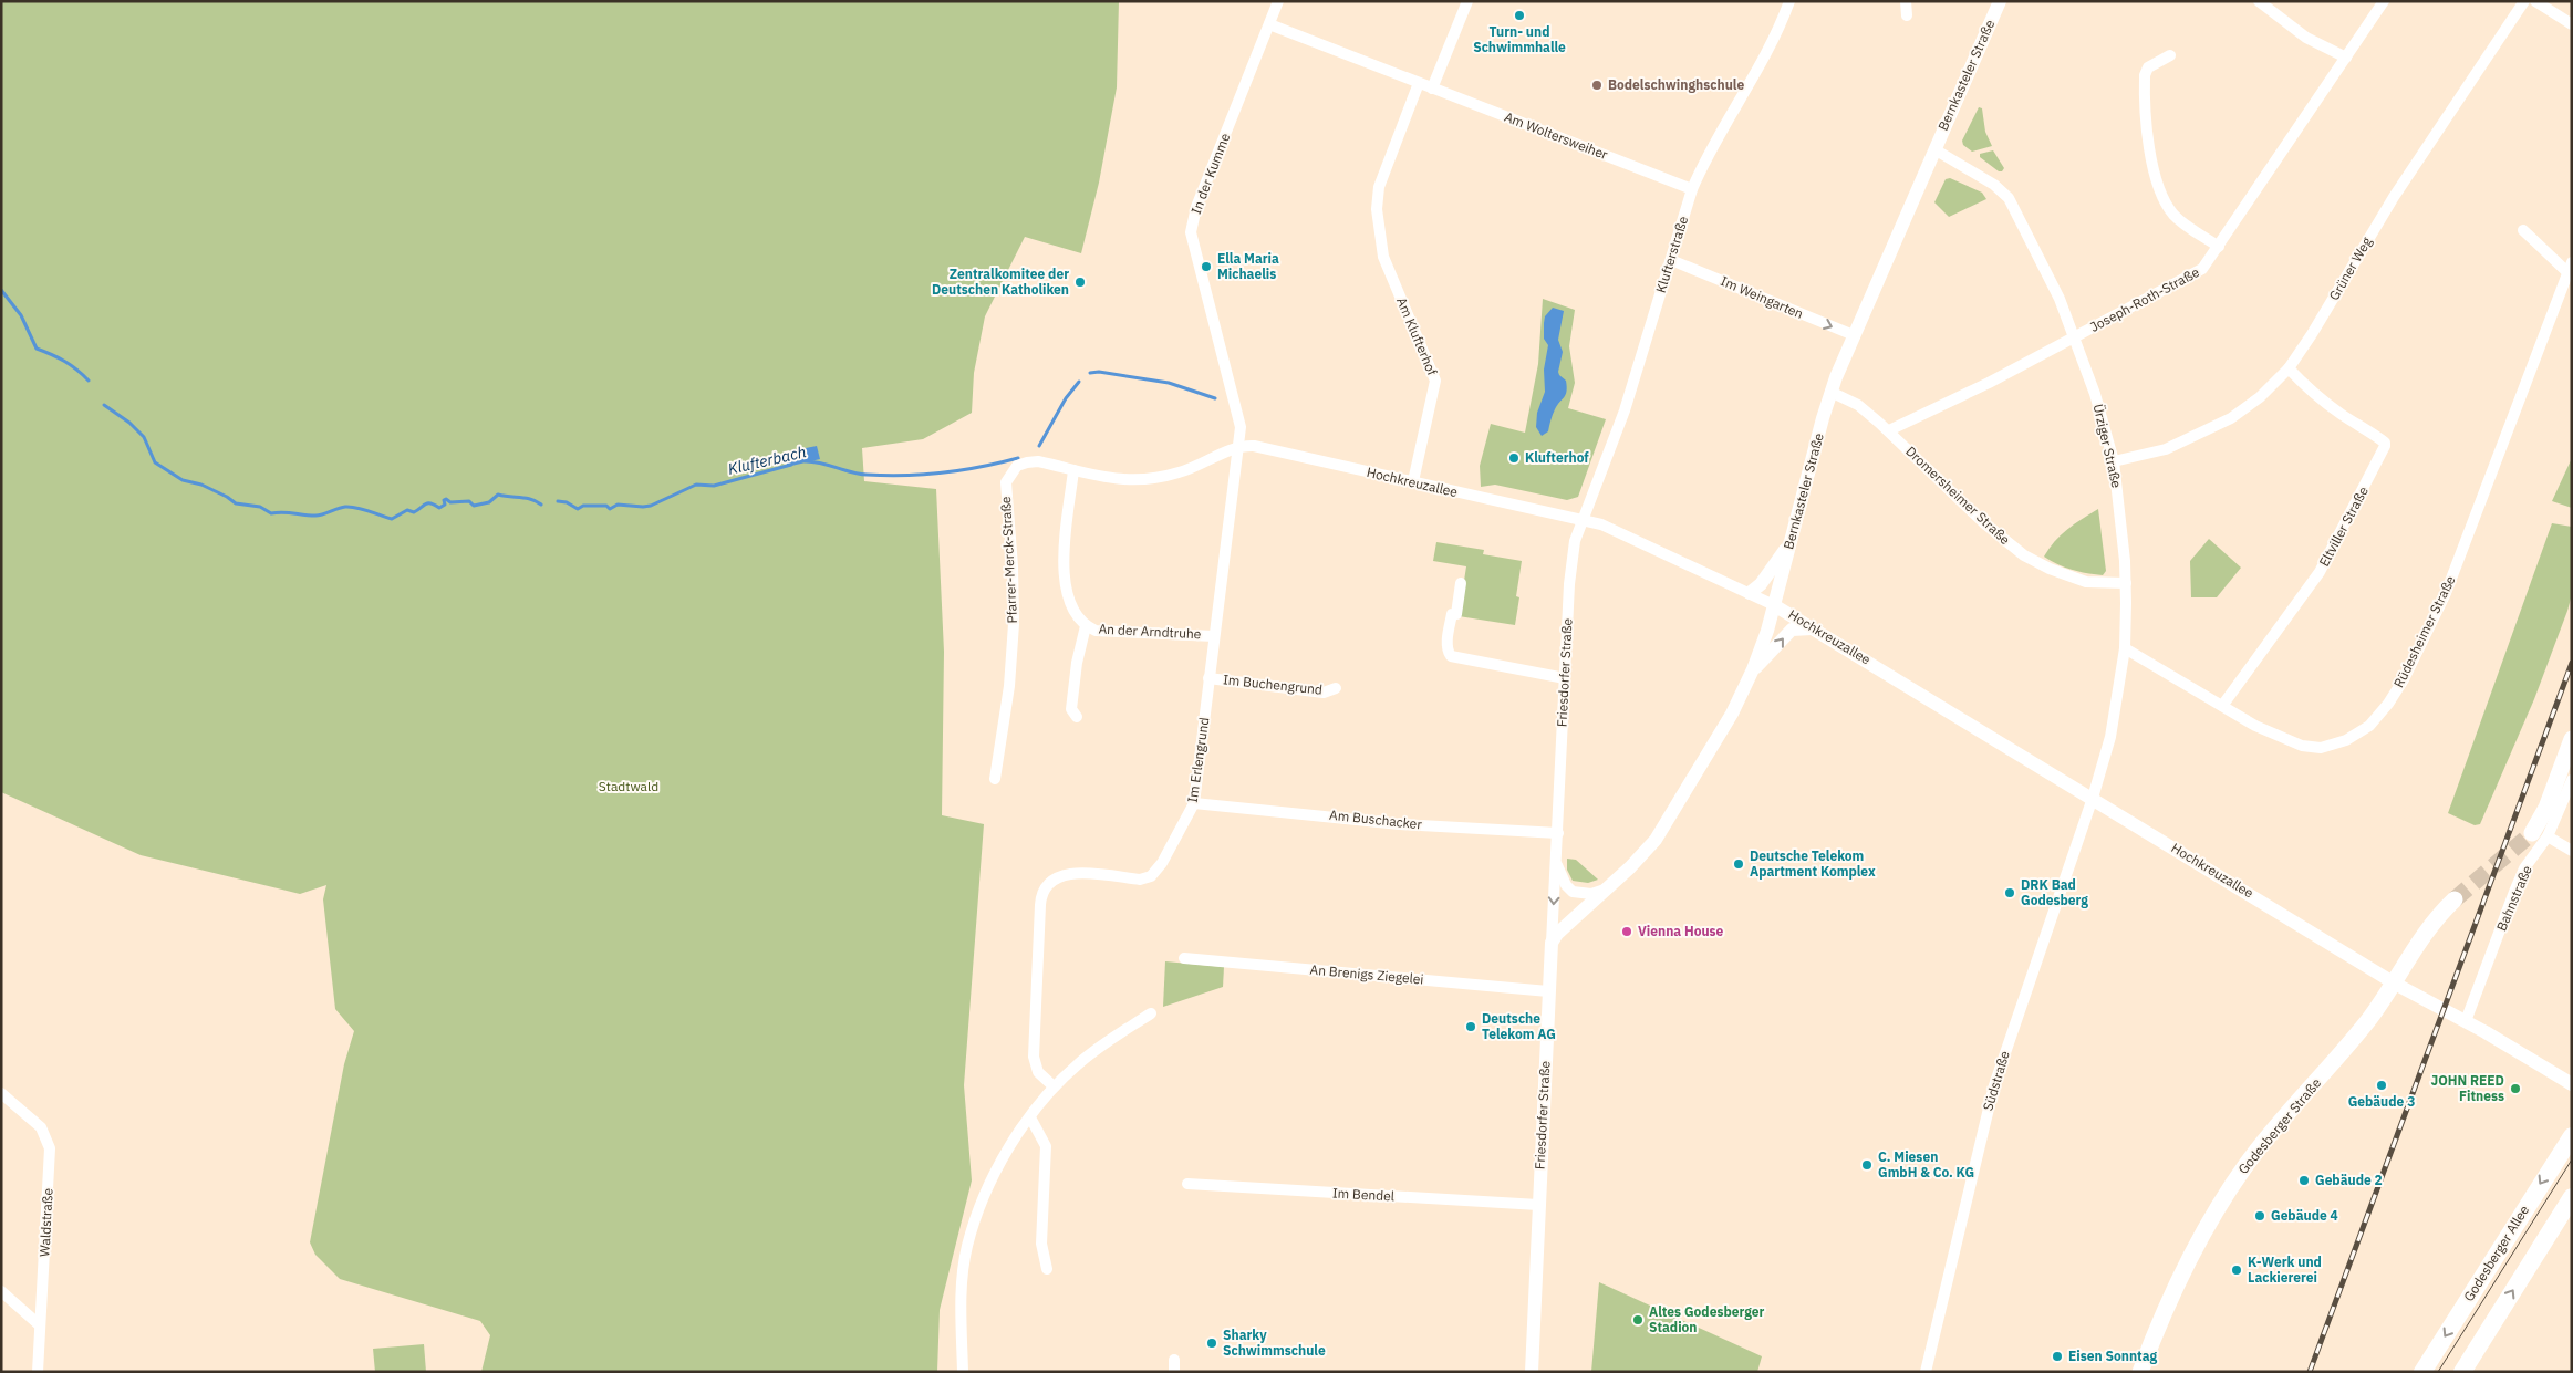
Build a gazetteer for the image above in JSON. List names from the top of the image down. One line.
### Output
{"streets":{"main road":["Godesberger Straße","Godesberger Allee"],"street":["Bernkasteler Straße","Am Woltersweiher","In der Kumme","Klufterstraße","Grüner Weg","Im Weingarten","Joseph-Roth-Straße","Am Klufterhof","Ürziger Straße","Hochkreuzallee","Dromersheimer Straße","Eltviller Straße","Pfarrer-Merck-Straße","An der Arndtruhe","Rüdesheimer Straße","Friesdorfer Straße","Im Buchengrund","Im Erlengrund","Am Buschacker","Bahnstraße","An Brenigs Ziegelei","Südstraße","Im Bendel","Waldstraße"]},"crossings":[["Bernkasteler Straße","Im Weingarten"],["Bernkasteler Straße","Ürziger Straße"],["Bernkasteler Straße","Hochkreuzallee"],["Bernkasteler Straße","Dromersheimer Straße"],["Bernkasteler Straße","Friesdorfer Straße"],["Am Woltersweiher","In der Kumme"],["Am Woltersweiher","Klufterstraße"],["Am Woltersweiher","Am Klufterhof"],["In der Kumme","Hochkreuzallee"],["In der Kumme","Im Erlengrund"],["Klufterstraße","Im Weingarten"],["Klufterstraße","Hochkreuzallee"],["Klufterstraße","Friesdorfer Straße"],["Grüner Weg","Ürziger Straße"],["Grüner Weg","Eltviller Straße"],["Joseph-Roth-Straße","Ürziger Straße"],["Joseph-Roth-Straße","Dromersheimer Straße"],["Am Klufterhof","Hochkreuzallee"],["Ürziger Straße","Hochkreuzallee"],["Ürziger Straße","Dromersheimer Straße"],["Ürziger Straße","Rüdesheimer Straße"],["Ürziger Straße","Südstraße"],["Hochkreuzallee","Pfarrer-Merck-Straße"],["Hochkreuzallee","An der Arndtruhe"],["Hochkreuzallee","Friesdorfer Straße"],["Hochkreuzallee","Im Erlengrund"],["Hochkreuzallee","Bahnstraße"],["Hochkreuzallee","Südstraße"],["Hochkreuzallee","Godesberger Straße"],["Eltviller Straße","Rüdesheimer Straße"],["An der Arndtruhe","Im Erlengrund"],["Friesdorfer Straße","Am Buschacker"],["Friesdorfer Straße","An Brenigs Ziegelei"],["Friesdorfer Straße","Im Bendel"],["Im Buchengrund","Im Erlengrund"],["Im Erlengrund","Am Buschacker"]],"one_way":["Im Weingarten"],"water":["Klufterbach"],"parks":["Stadtwald"],"places":["Turn- und Schwimmhalle","Bodelschwinghschule","Ella Maria Michaelis","Zentralkomitee der Deutschen Katholiken","Klufterhof","Deutsche Telekom Apartment Komplex","DRK Bad Godesberg","Vienna House","Deutsche Telekom AG","Gebäude 3","JOHN REED Fitness","C. Miesen GmbH & Co. KG","Gebäude 2","Gebäude 4","K-Werk und Lackiererei","Altes Godesberger Stadion","Sharky Schwimmschule","Eisen Sonntag"]}
